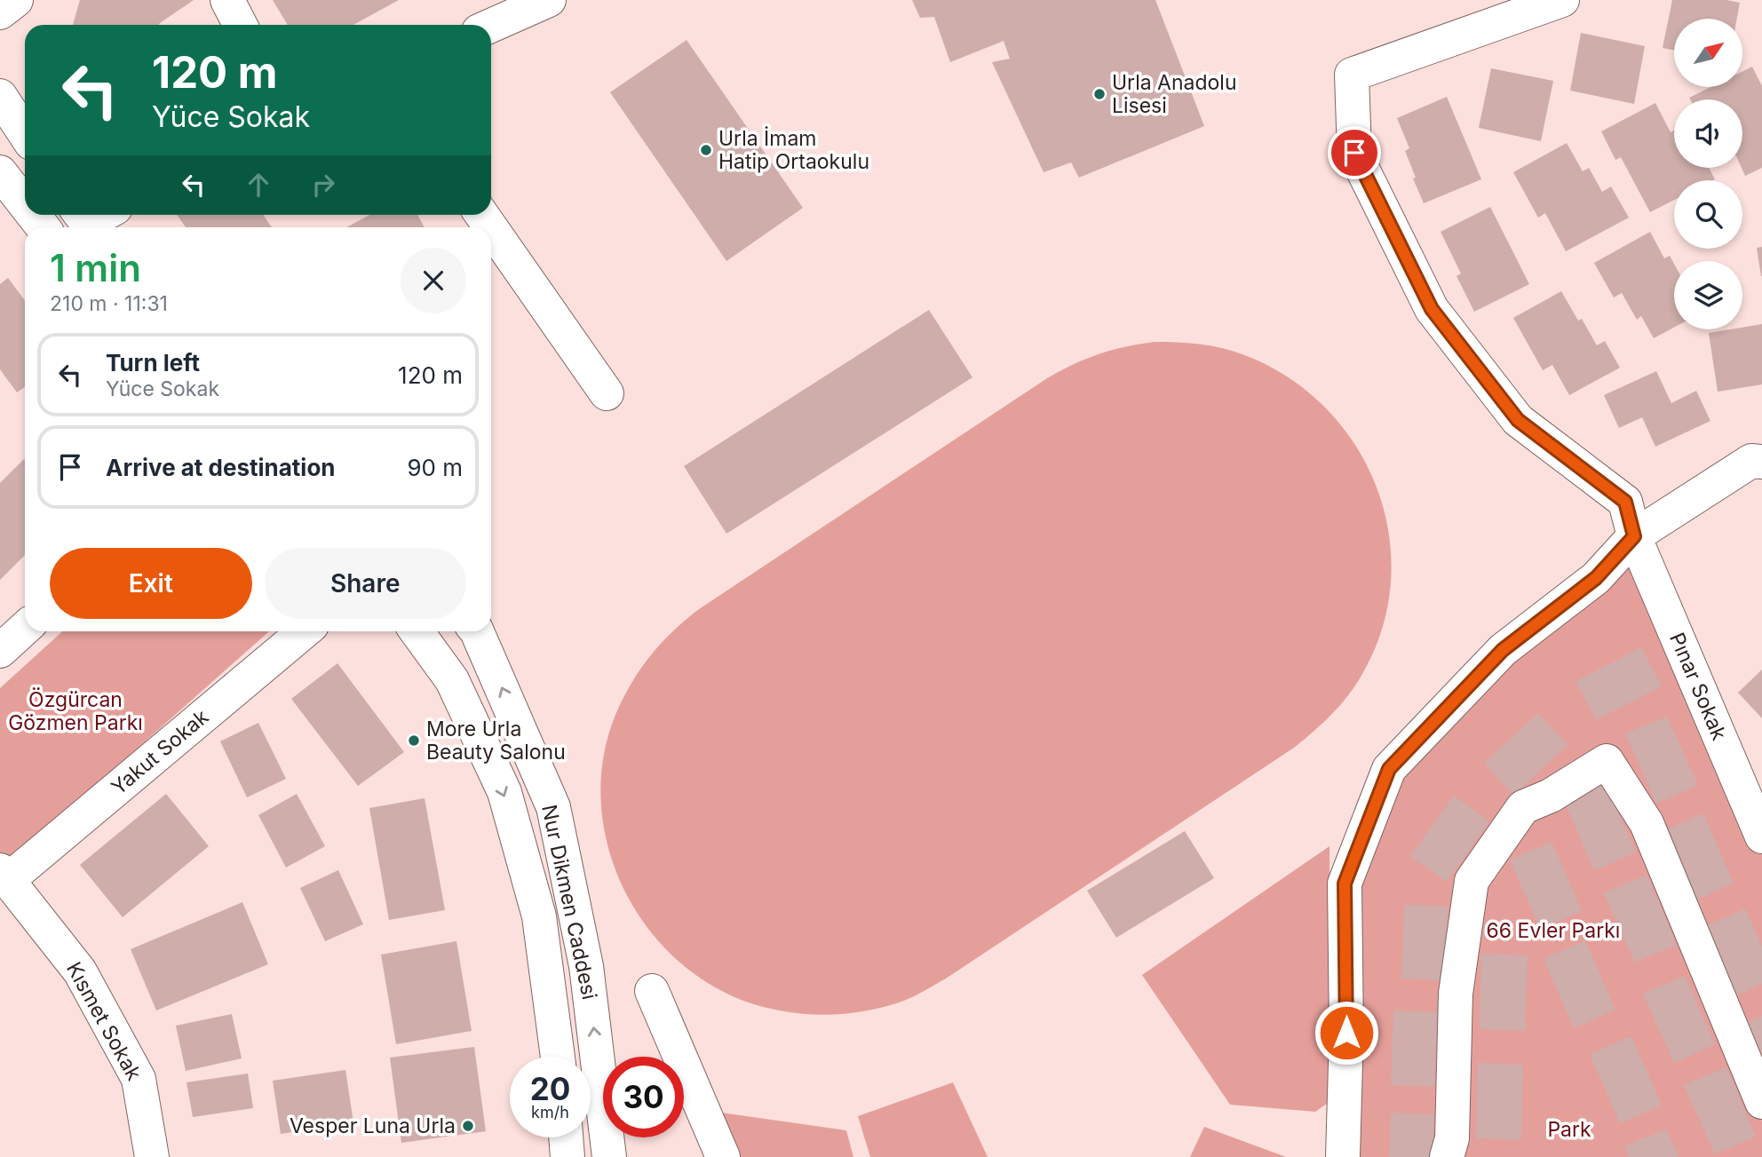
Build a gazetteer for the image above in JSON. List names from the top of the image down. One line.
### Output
{"streets":{"street":["Pınar Sokak","Yakut Sokak","Nur Dikmen Caddesi","Kısmet Sokak"]},"crossings":[["Yakut Sokak","Kısmet Sokak"]],"parks":["Özgürcan Gözmen Parkı","66 Evler Parkı","Park"],"places":["Urla Anadolu Lisesi","Urla İmam Hatip Ortaokulu","More Urla Beauty Salonu","Vesper Luna Urla"],"north":"top right","page":{"turn":["120 m","Yüce Sokak"],"heading":["1 min","210 m · 11:31"],"list":[{"name":"Turn left","note":"Yüce Sokak","value":"120 m"},{"name":"Arrive at destination","value":"90 m"}],"buttons":["Exit","Share"],"speed":"20 km/h","limit":"30"}}
